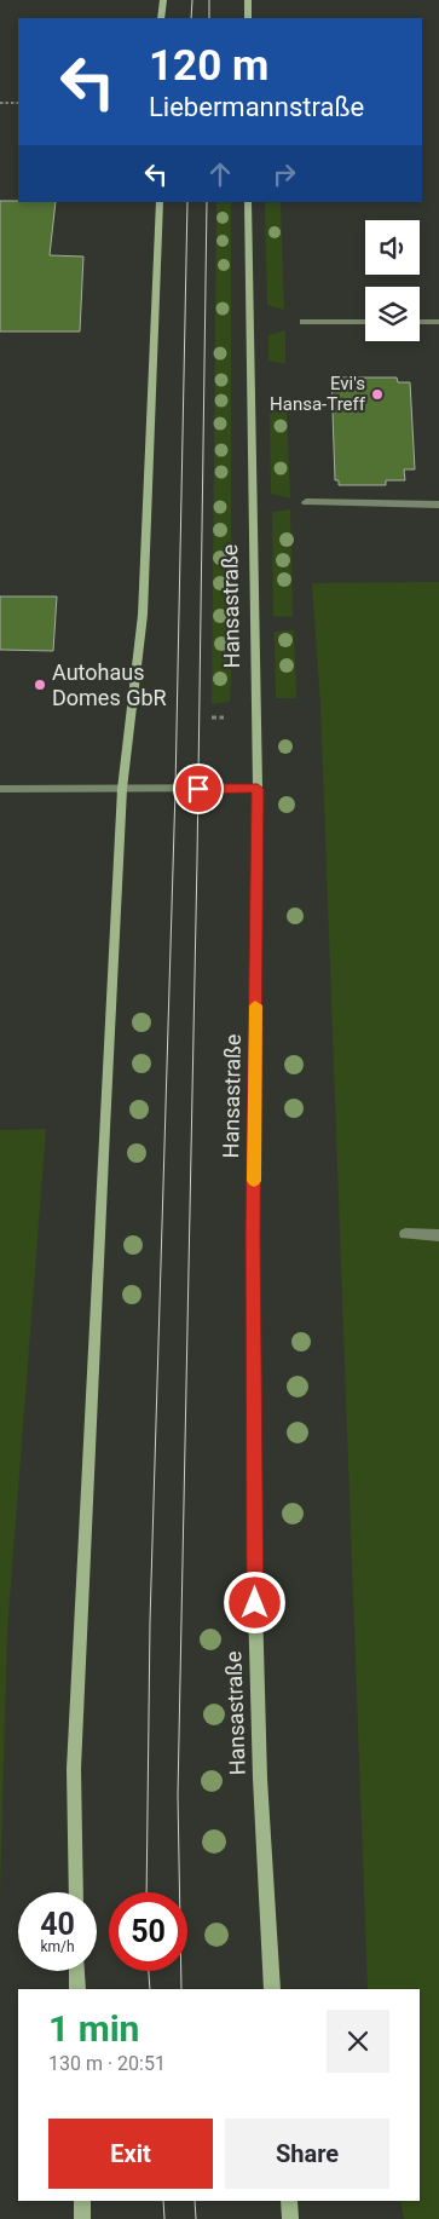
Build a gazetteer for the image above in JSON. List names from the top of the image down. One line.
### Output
{"streets":{"main road":["Hansastraße"]},"places":["Evi's Hansa-Treff","Autohaus Domes GbR"],"page":{"turn":["120 m","Liebermannstraße"],"speed":"40 km/h","limit":"50","heading":["1 min","130 m · 20:51"],"buttons":["Exit","Share"]}}
